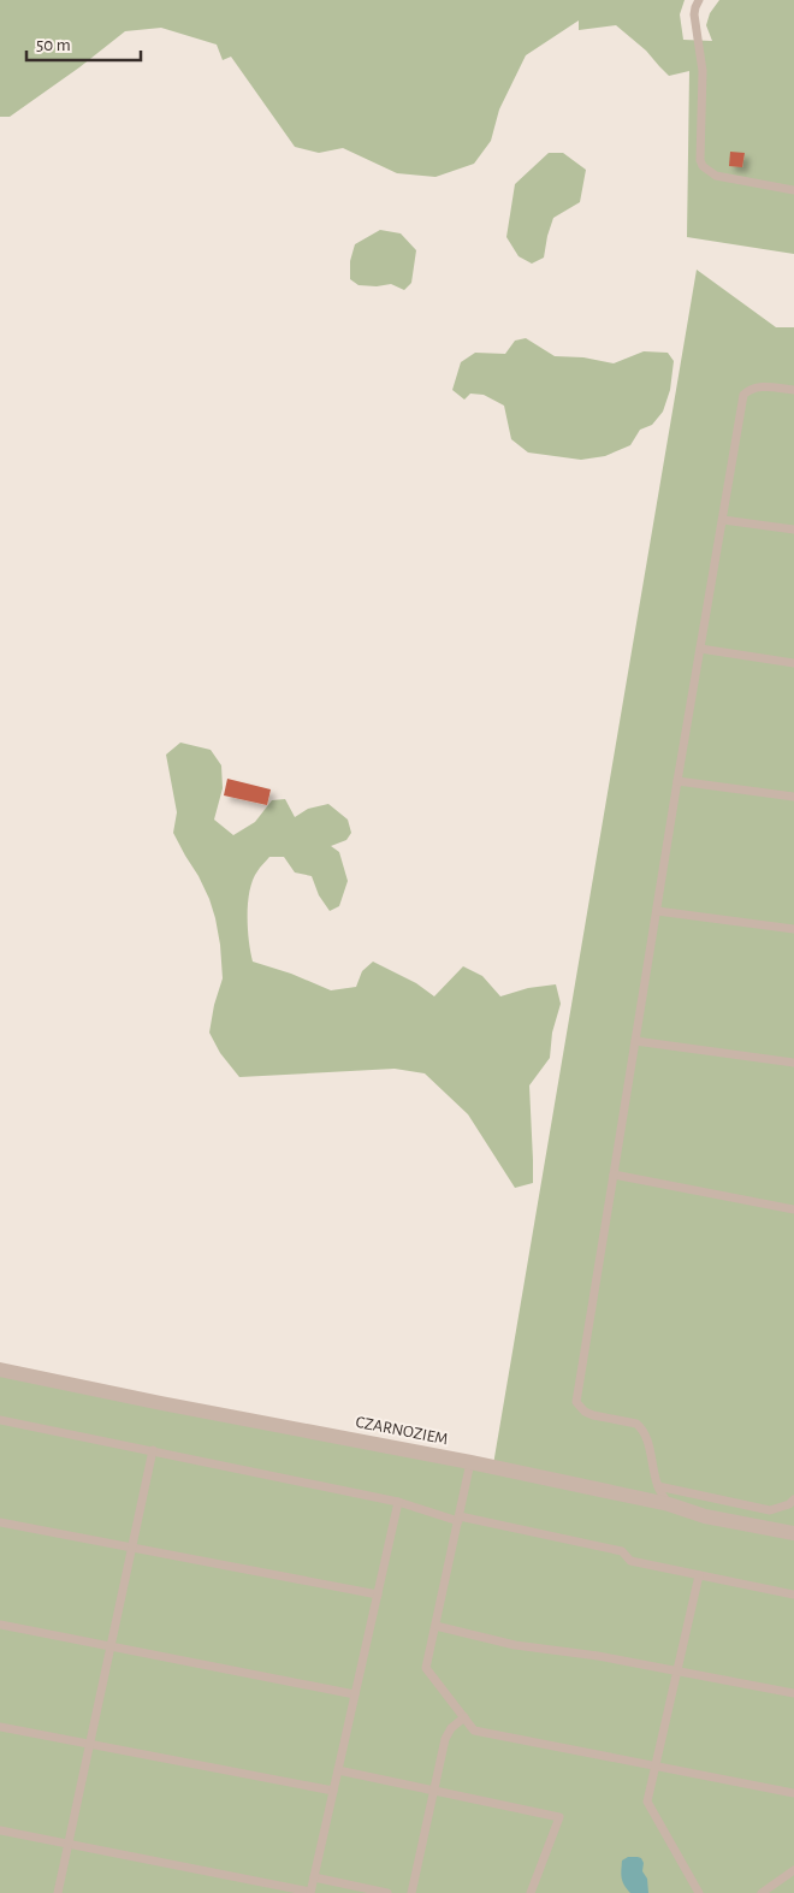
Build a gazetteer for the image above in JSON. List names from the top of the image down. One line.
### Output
{"streets":{"street":["CZARNOZIEM"]},"scale_bar":"50 m"}
